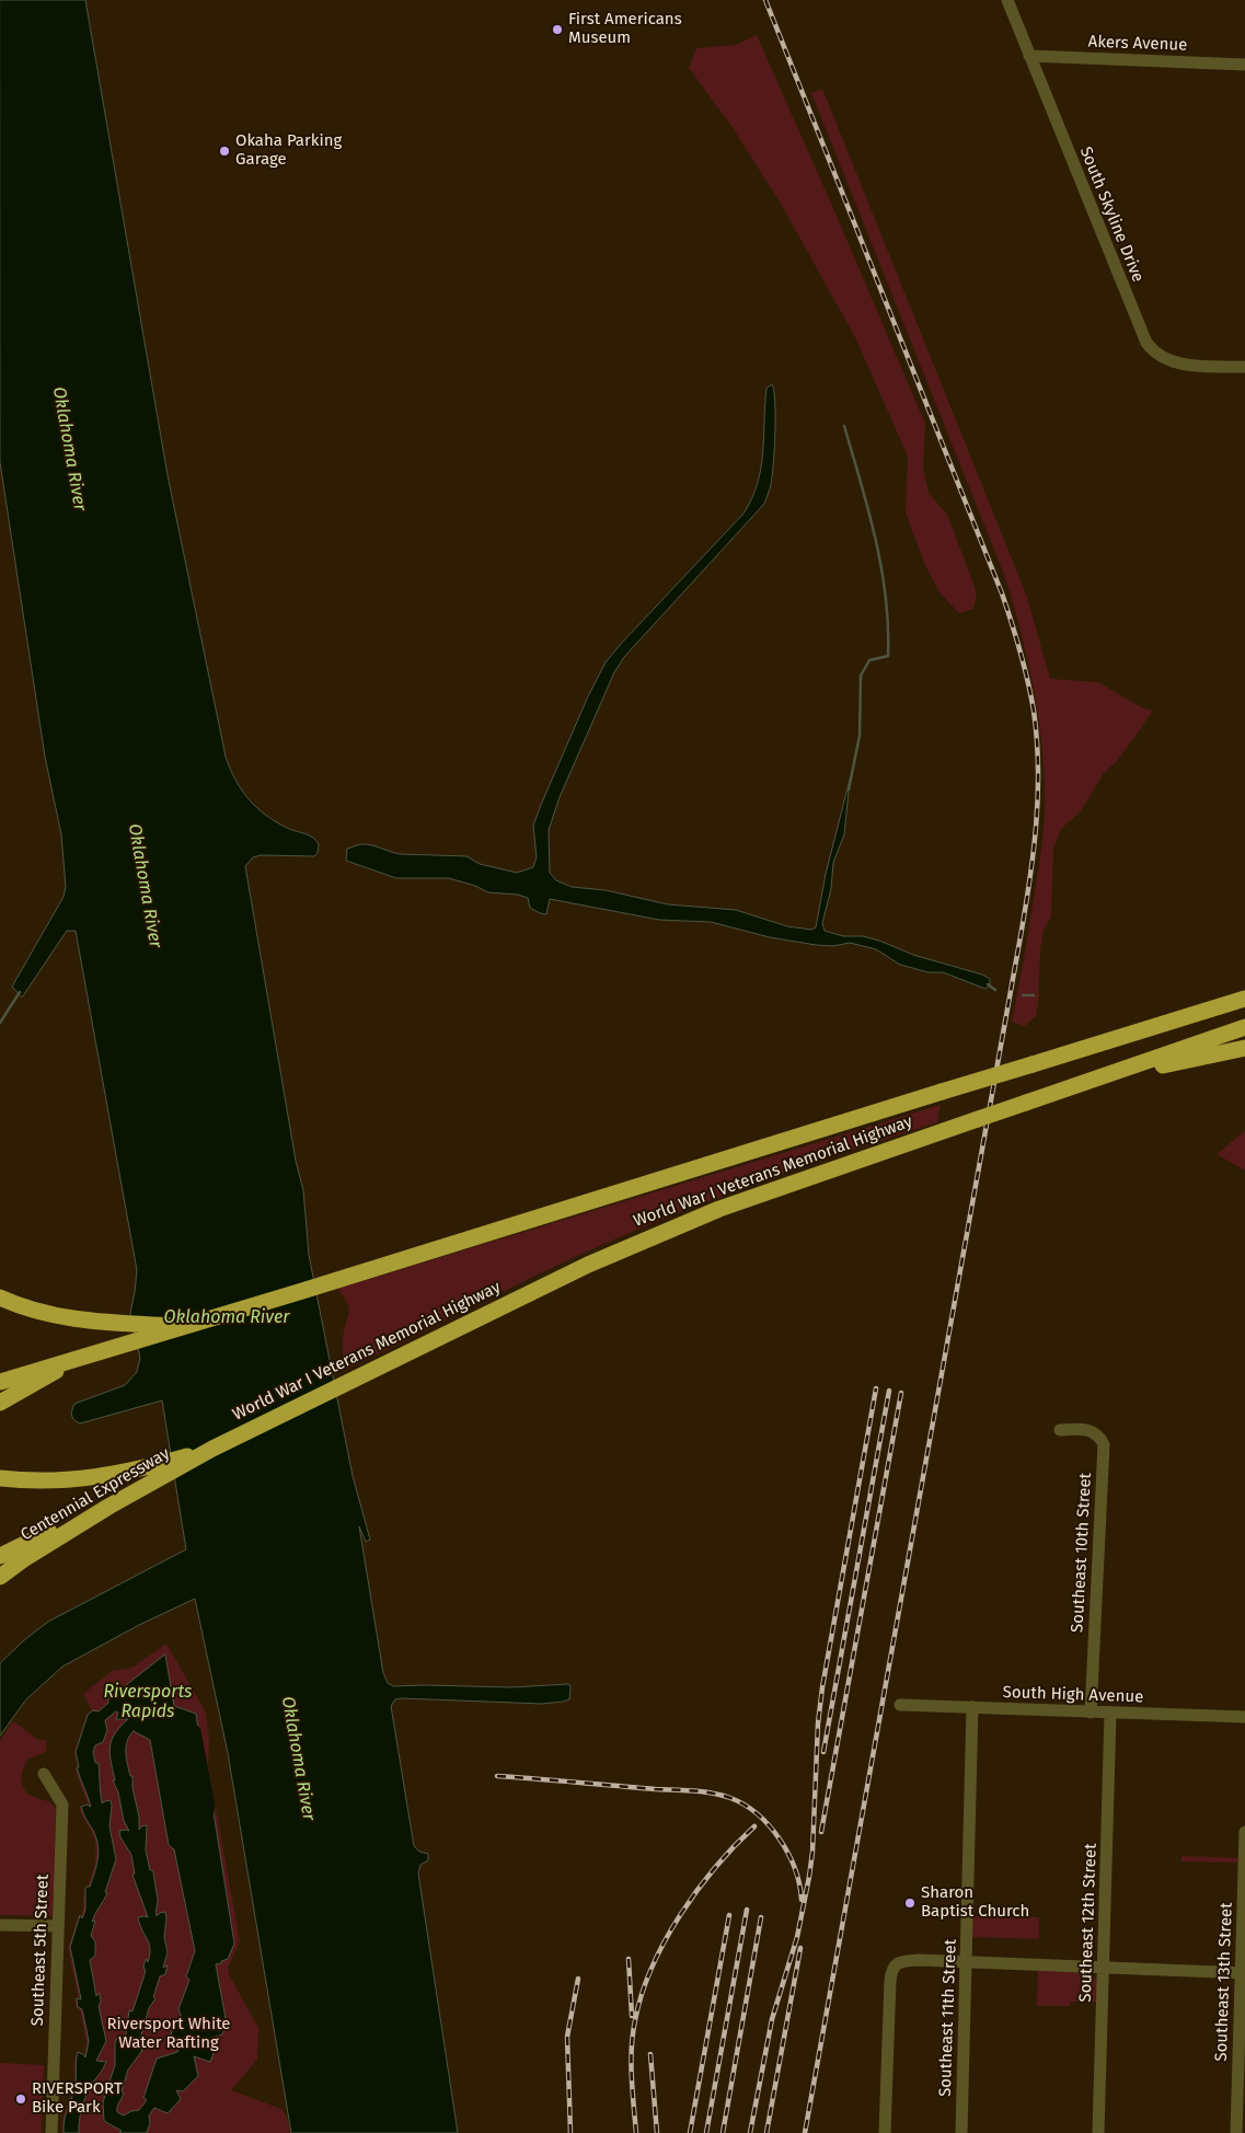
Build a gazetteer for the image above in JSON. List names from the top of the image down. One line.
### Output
{"streets":{"highway":["World War I Veterans Memorial Highway","Centennial Expressway"],"street":["Akers Avenue","South Skyline Drive","Southeast 10th Street","South High Avenue","Southeast 12th Street","Southeast 5th Street","Southeast 13th Street","Southeast 11th Street"]},"crossings":[["Akers Avenue","South Skyline Drive"],["World War I Veterans Memorial Highway","Centennial Expressway"],["Southeast 10th Street","South High Avenue"],["South High Avenue","Southeast 12th Street"],["South High Avenue","Southeast 11th Street"]],"water":["Oklahoma River","Riversports Rapids"],"parks":["Riversport White Water Rafting"],"places":["First Americans Museum","Okaha Parking Garage","Sharon Baptist Church","RIVERSPORT Bike Park"]}
